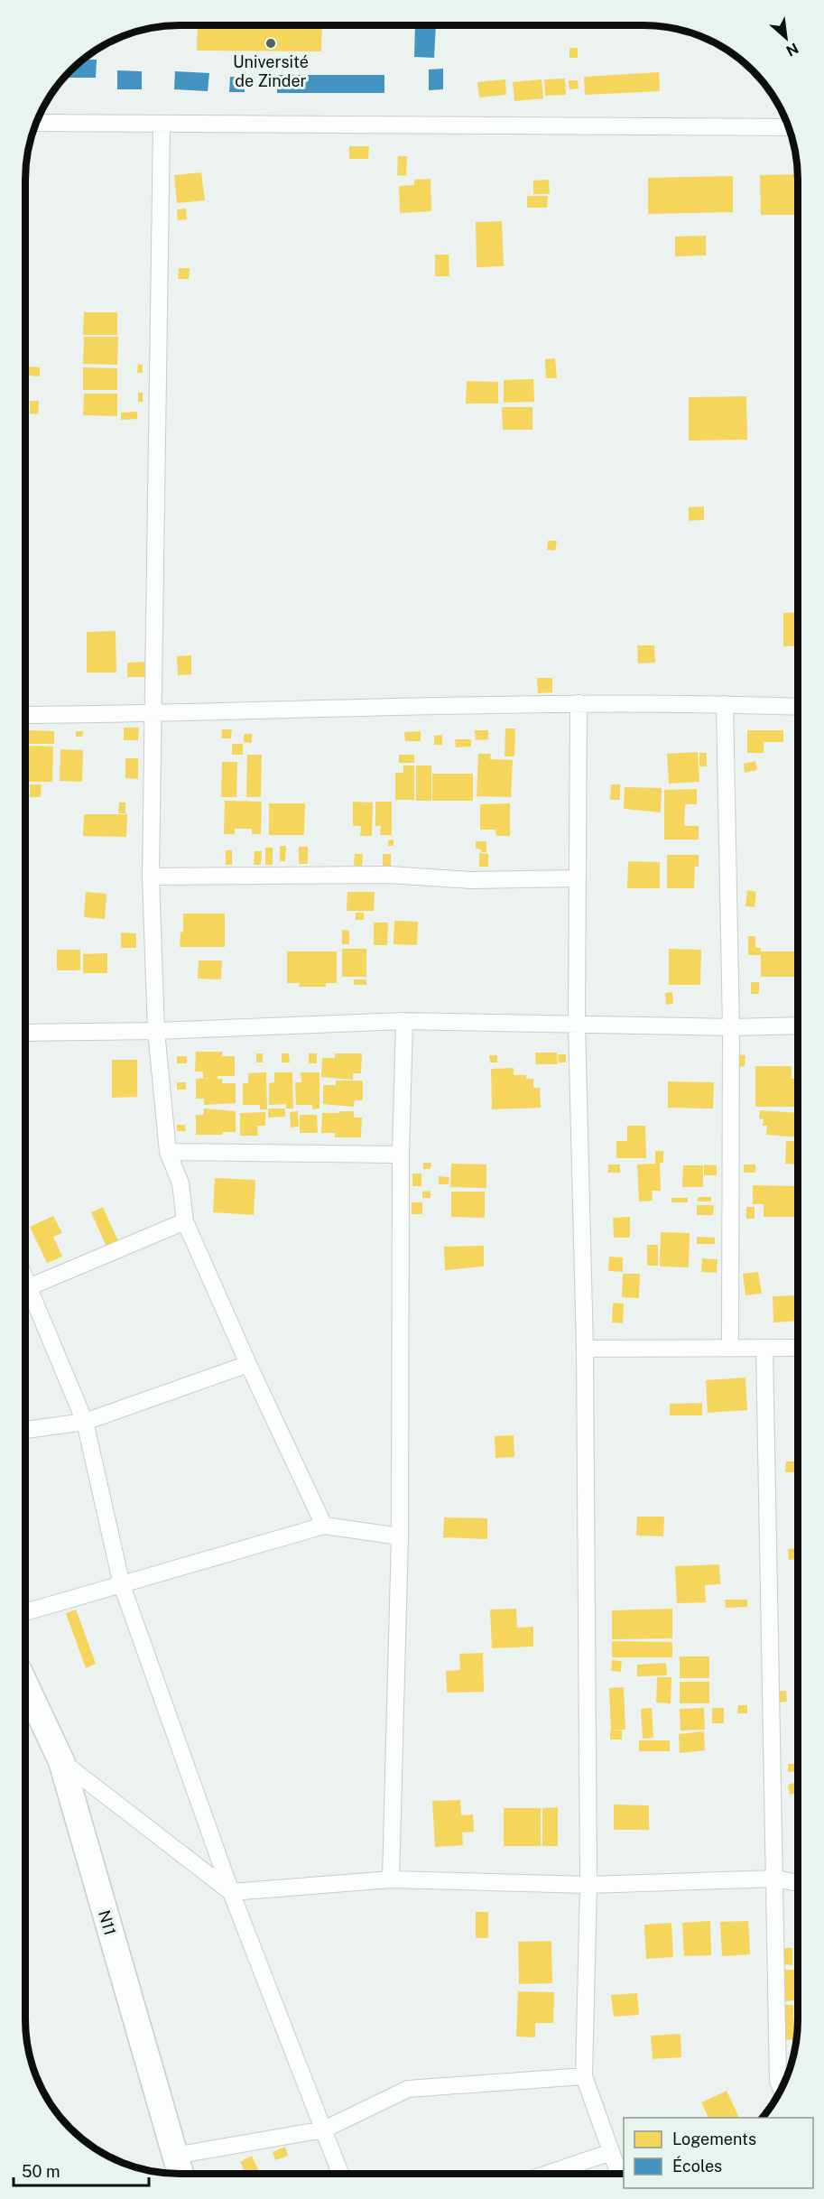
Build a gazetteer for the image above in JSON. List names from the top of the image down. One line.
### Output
{"streets":{"main road":["N11"]},"places":["Université de Zinder"],"legend":["Logements","Écoles"],"scale_bar":"50 m","north":"bottom right"}
